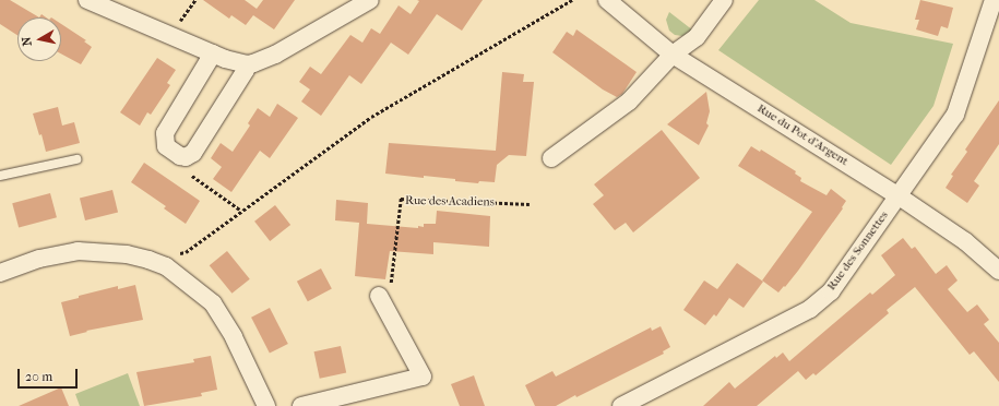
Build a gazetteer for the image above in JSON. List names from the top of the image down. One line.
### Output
{"streets":{"street":["Rue du Pot d'Argent","Rue des Sonnettes"],"path":["Rue des Acadiens"]},"crossings":[["Rue du Pot d'Argent","Rue des Sonnettes"]],"scale_bar":"20 m","north":"left"}
